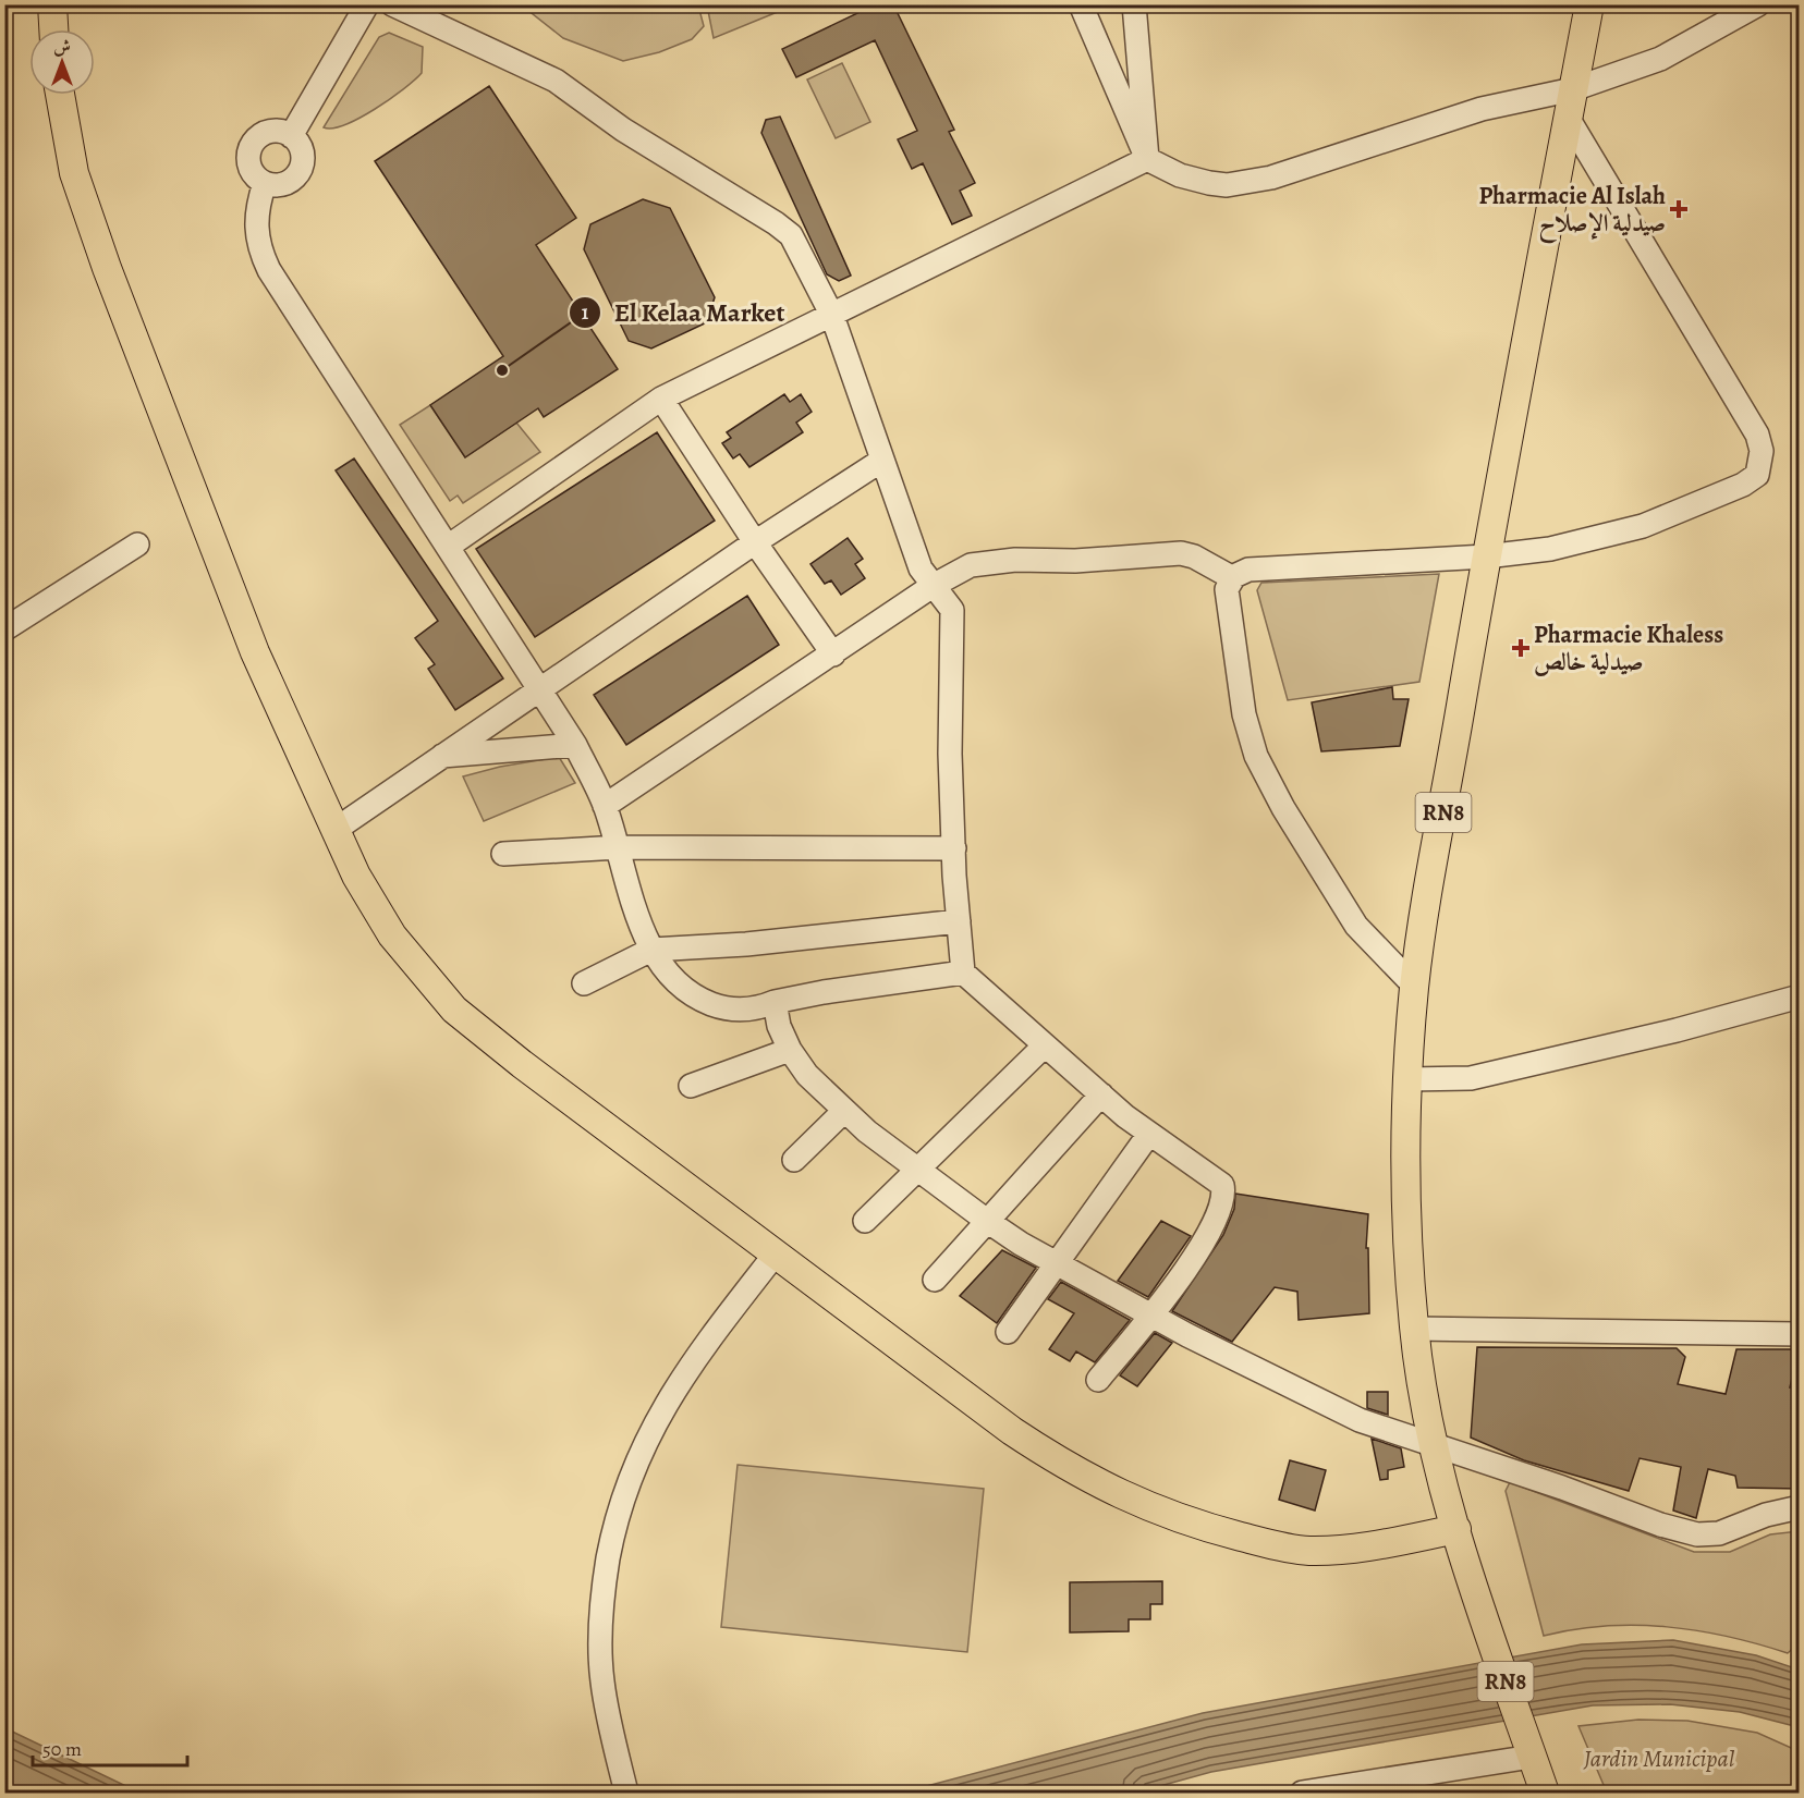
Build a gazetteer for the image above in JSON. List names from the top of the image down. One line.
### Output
{"streets":{"main road":["RN8"]},"parks":["Jardin Municipal"],"places":{"health":["Pharmacie Al Islah صيدلية الإصلاح","Pharmacie Khaless صيدلية خالص"],"other":["El Kelaa Market"]},"scale_bar":"50 m","north":"top"}
